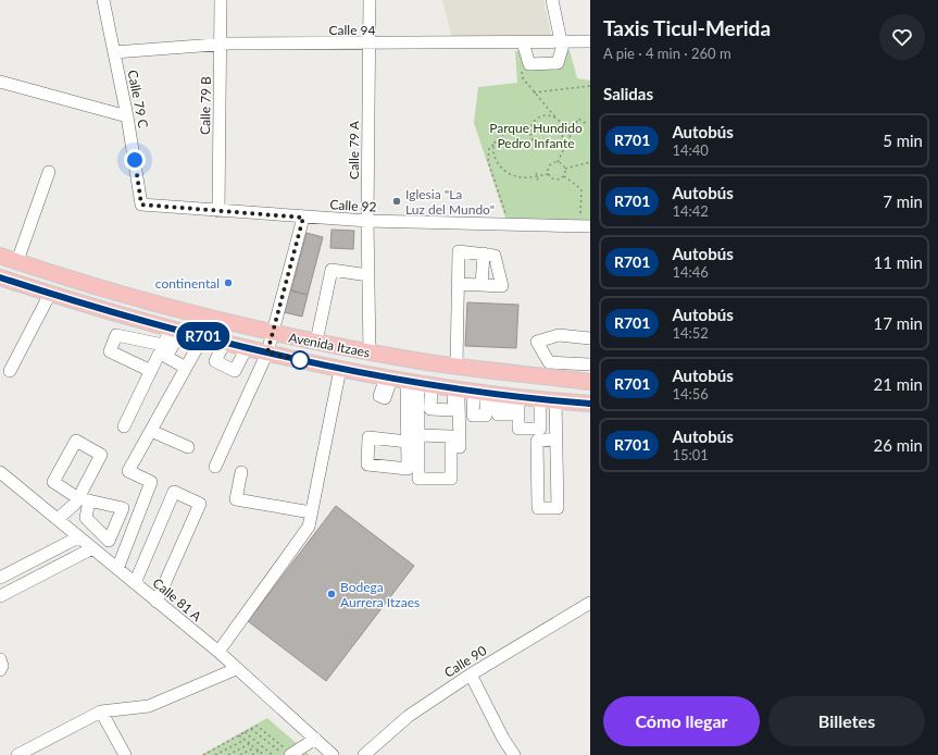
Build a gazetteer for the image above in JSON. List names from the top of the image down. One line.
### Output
{"streets":{"main road":["Avenida Itzaes"],"street":["Calle 94","Calle 79 C","Calle 79 B","Calle 79 A","Calle 92","Calle 81 A","Calle 90"]},"crossings":[["Calle 94","Calle 79 C"],["Calle 94","Calle 79 B"],["Calle 94","Calle 79 A"],["Calle 79 C","Calle 92"],["Calle 79 B","Calle 92"],["Calle 79 A","Calle 92"],["Calle 79 A","Avenida Itzaes"]],"parks":["Parque Hundido Pedro Infante"],"places":["Iglesia \"La Luz del Mundo\"","continental","Bodega Aurrera Itzaes"],"lines":["bus line R701"],"page":{"on_map":"R701","heading":[["Taxis Ticul-Merida","A pie · 4 min · 260 m"],"Salidas"],"list":[{"mark":"R701","name":"Autobús","note":"14:40","value":"5 min"},{"mark":"R701","name":"Autobús","note":"14:42","value":"7 min"},{"mark":"R701","name":"Autobús","note":"14:46","value":"11 min"},{"mark":"R701","name":"Autobús","note":"14:52","value":"17 min"},{"mark":"R701","name":"Autobús","note":"14:56","value":"21 min"},{"mark":"R701","name":"Autobús","note":"15:01","value":"26 min"}],"buttons":["Cómo llegar","Billetes"]}}
